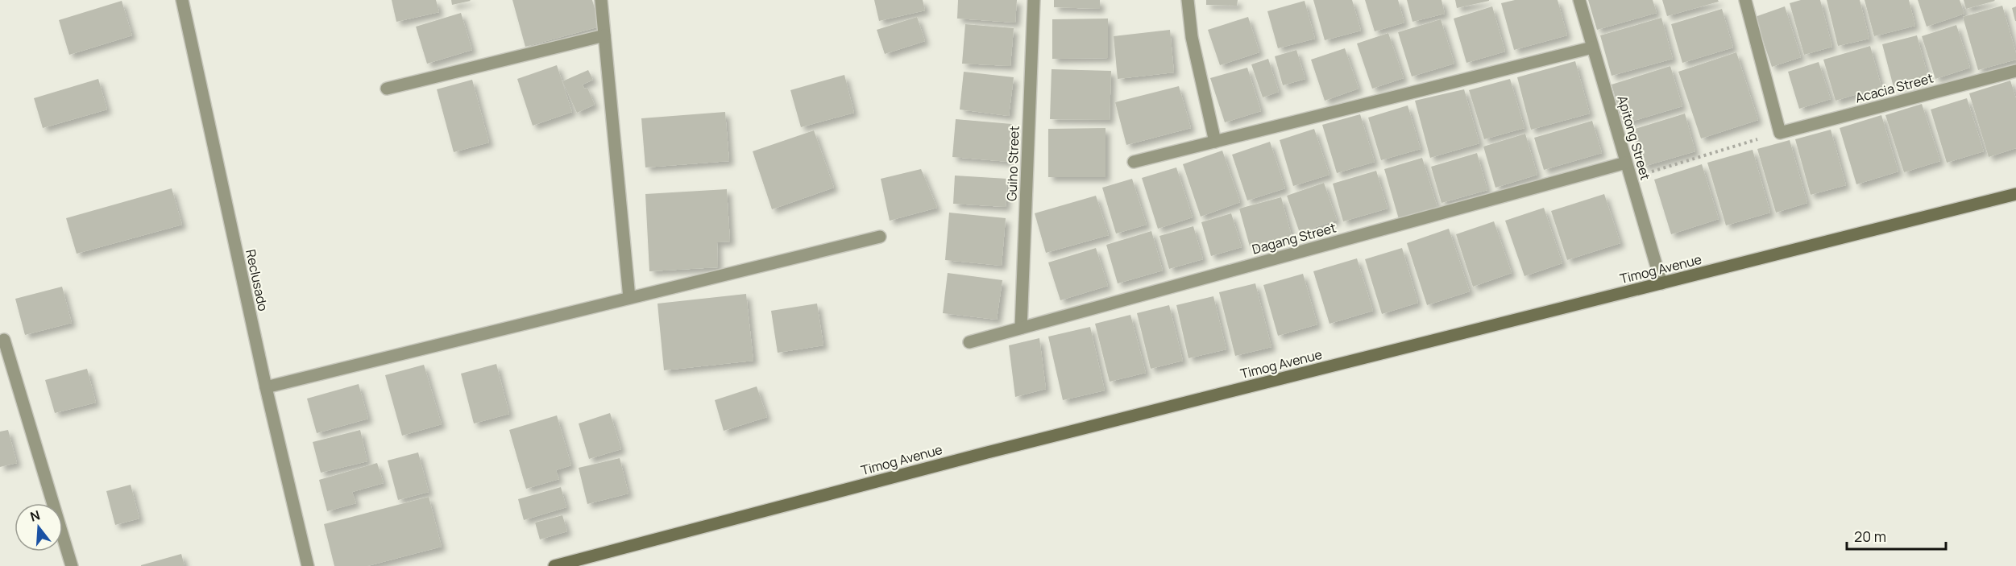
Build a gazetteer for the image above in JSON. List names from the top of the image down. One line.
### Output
{"streets":{"main road":["Timog Avenue"],"street":["Acacia Street","Apitong Street","Guiho Street","Dagang Street","Reclusado"]},"crossings":[["Apitong Street","Dagang Street"],["Apitong Street","Timog Avenue"],["Guiho Street","Dagang Street"]],"scale_bar":"20 m","north":"top"}
